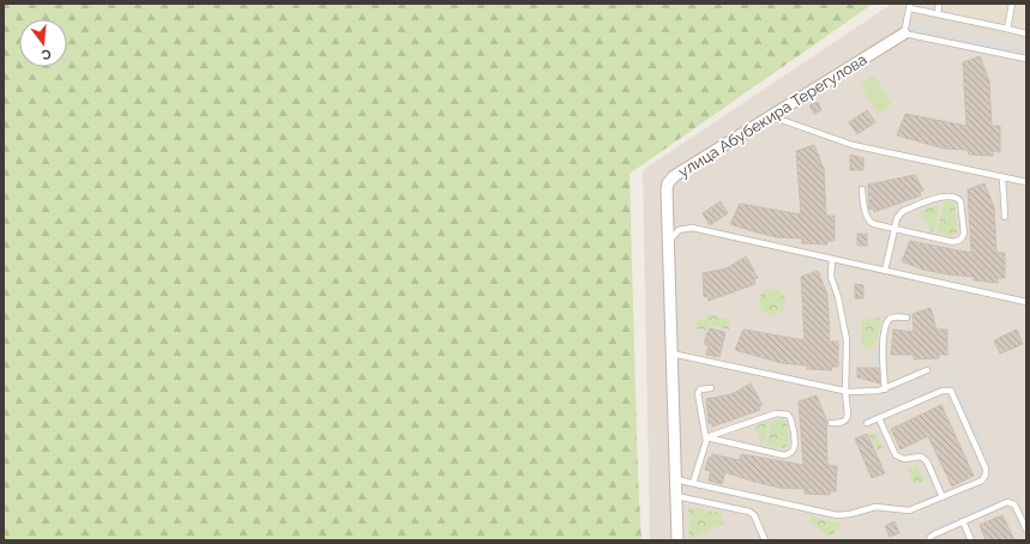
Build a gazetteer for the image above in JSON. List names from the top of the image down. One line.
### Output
{"streets":{"street":["улица Абубекира Терегулова"]},"north":"bottom"}
